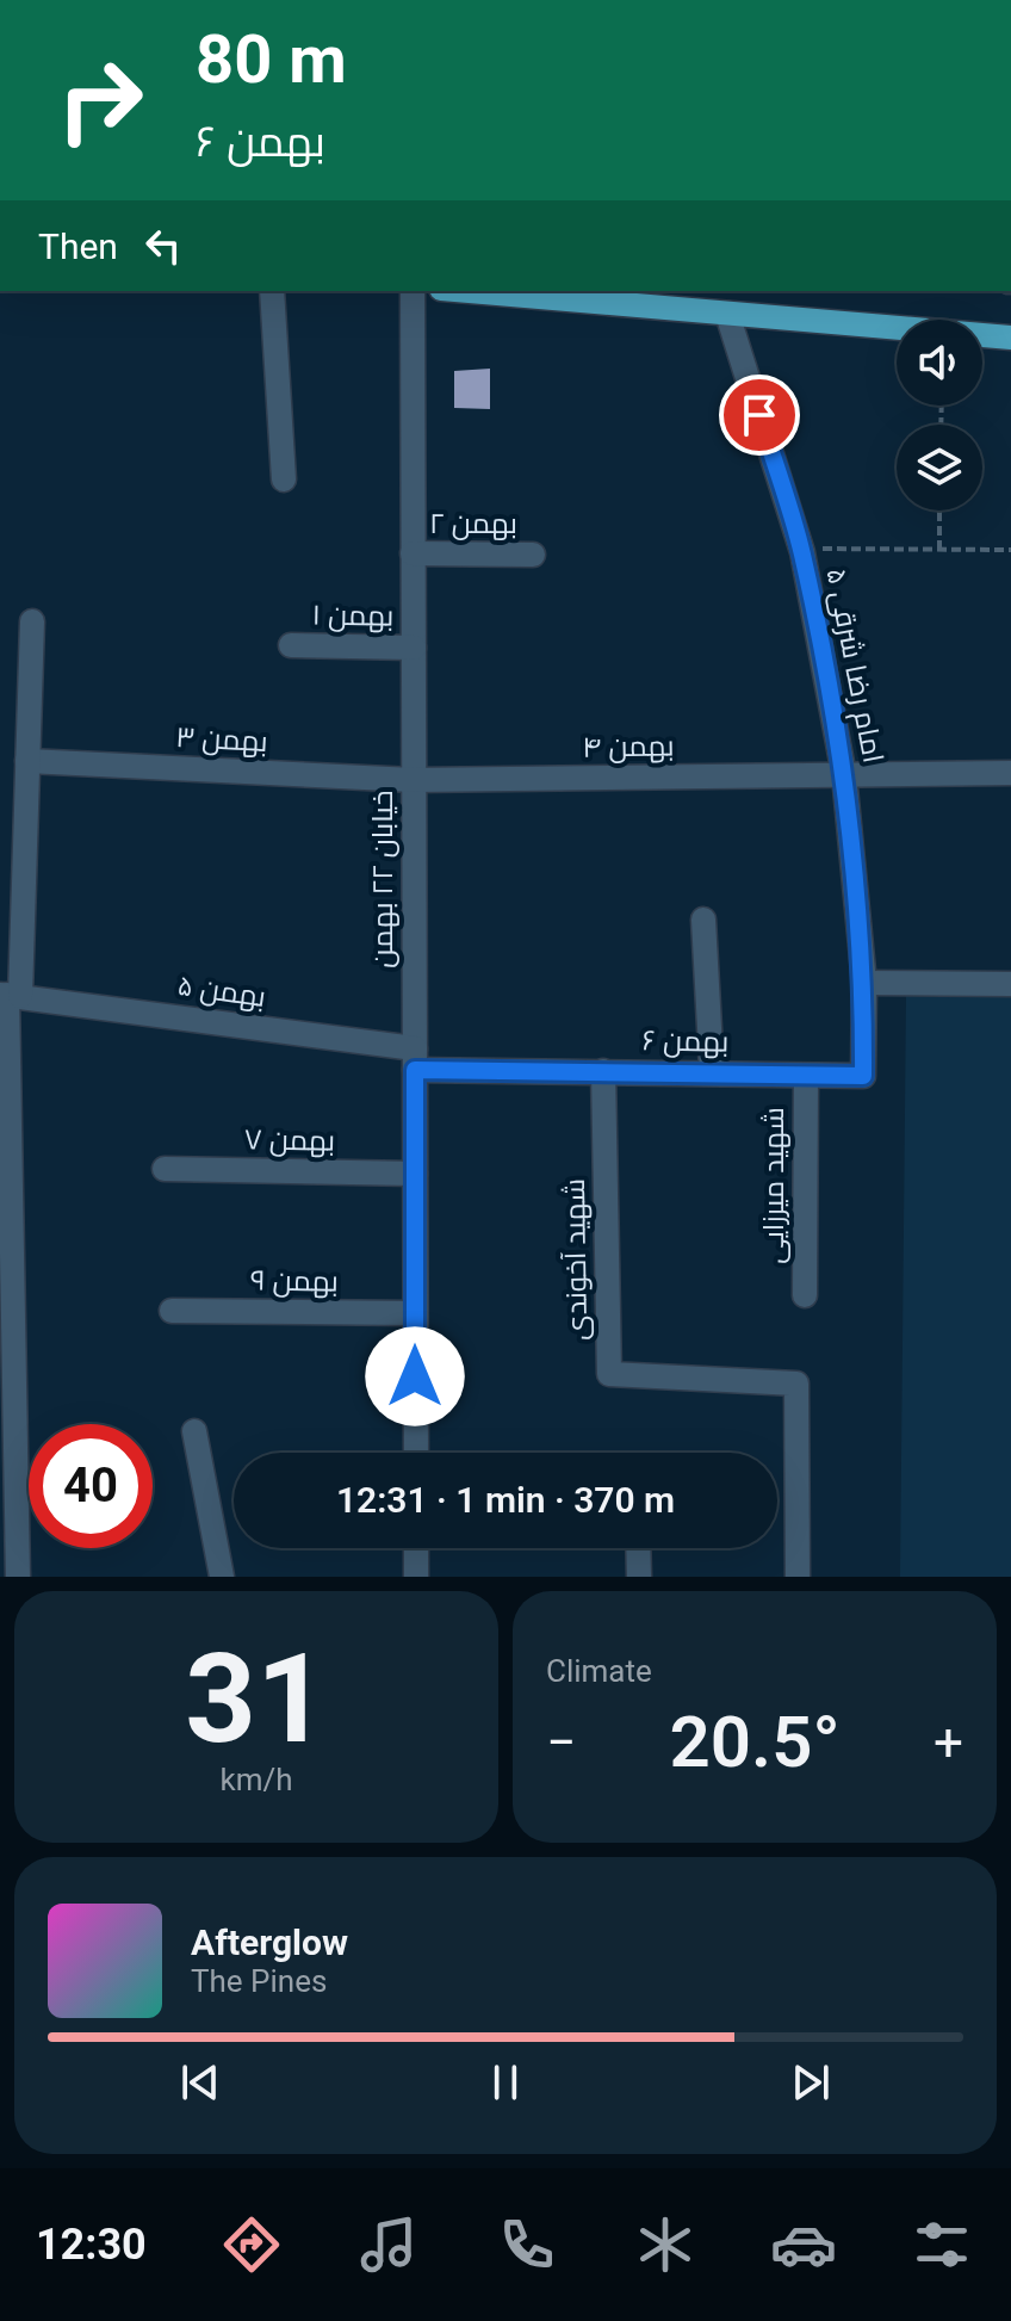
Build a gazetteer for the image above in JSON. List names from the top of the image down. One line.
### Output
{"streets":{"street":["بهمن ۲","بهمن ۱","امام رضا شرقی ۵","بهمن ۳","بهمن ۴","خیابان ۲۲ بهمن","بهمن ۵","بهمن ۶","بهمن ۷","شهید میرزایی","شهید آخوندی","بهمن ۹"]},"crossings":[["بهمن ۲","خیابان ۲۲ بهمن"],["بهمن ۱","خیابان ۲۲ بهمن"],["امام رضا شرقی ۵","بهمن ۴"],["امام رضا شرقی ۵","بهمن ۶"],["بهمن ۳","بهمن ۴"],["بهمن ۳","خیابان ۲۲ بهمن"],["بهمن ۴","خیابان ۲۲ بهمن"],["خیابان ۲۲ بهمن","بهمن ۵"],["خیابان ۲۲ بهمن","بهمن ۶"],["خیابان ۲۲ بهمن","بهمن ۷"],["خیابان ۲۲ بهمن","بهمن ۹"],["بهمن ۵","بهمن ۶"],["بهمن ۶","شهید میرزایی"],["بهمن ۶","شهید آخوندی"]],"page":{"turn":["80 m","بهمن ۶"],"then":"Then","limit":"40","trip":"12:31 · 1 min · 370 m","tile":[["31","km/h"],"Climate"],"heat":["−","20.5°","+"],"song":["Afterglow","The Pines"],"tabs":"12:30"}}
